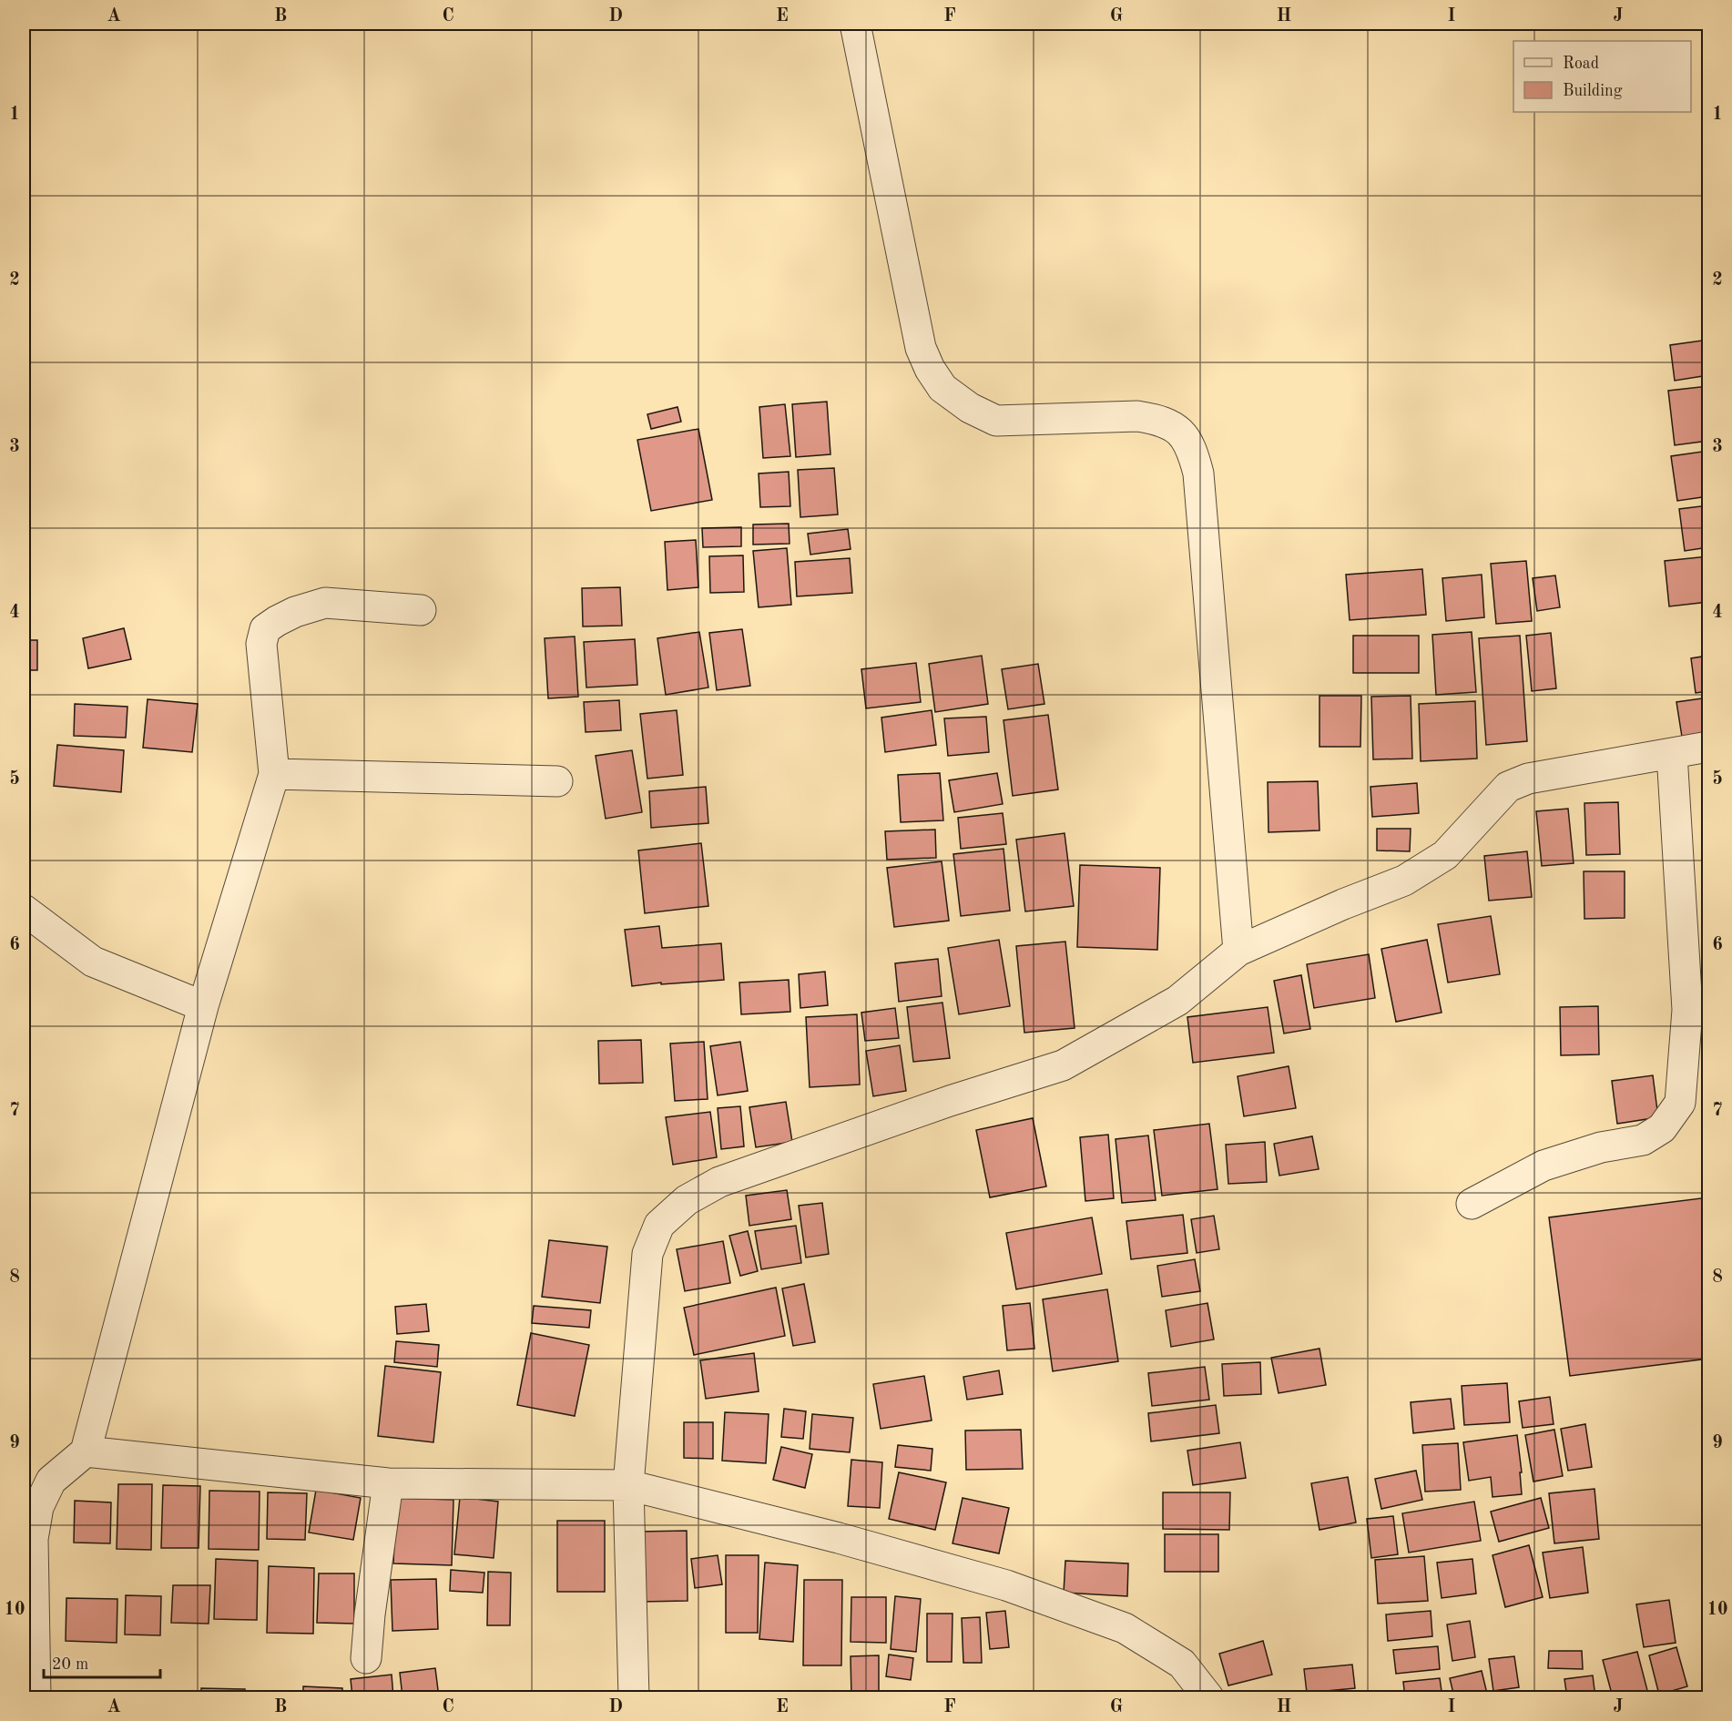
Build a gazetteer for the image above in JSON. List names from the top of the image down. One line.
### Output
{"legend":["Road","Building"],"scale_bar":"20 m","grid":{"columns":["A","B","C","D","E","F","G","H","I","J"],"rows":["1","2","3","4","5","6","7","8","9","10"]}}
